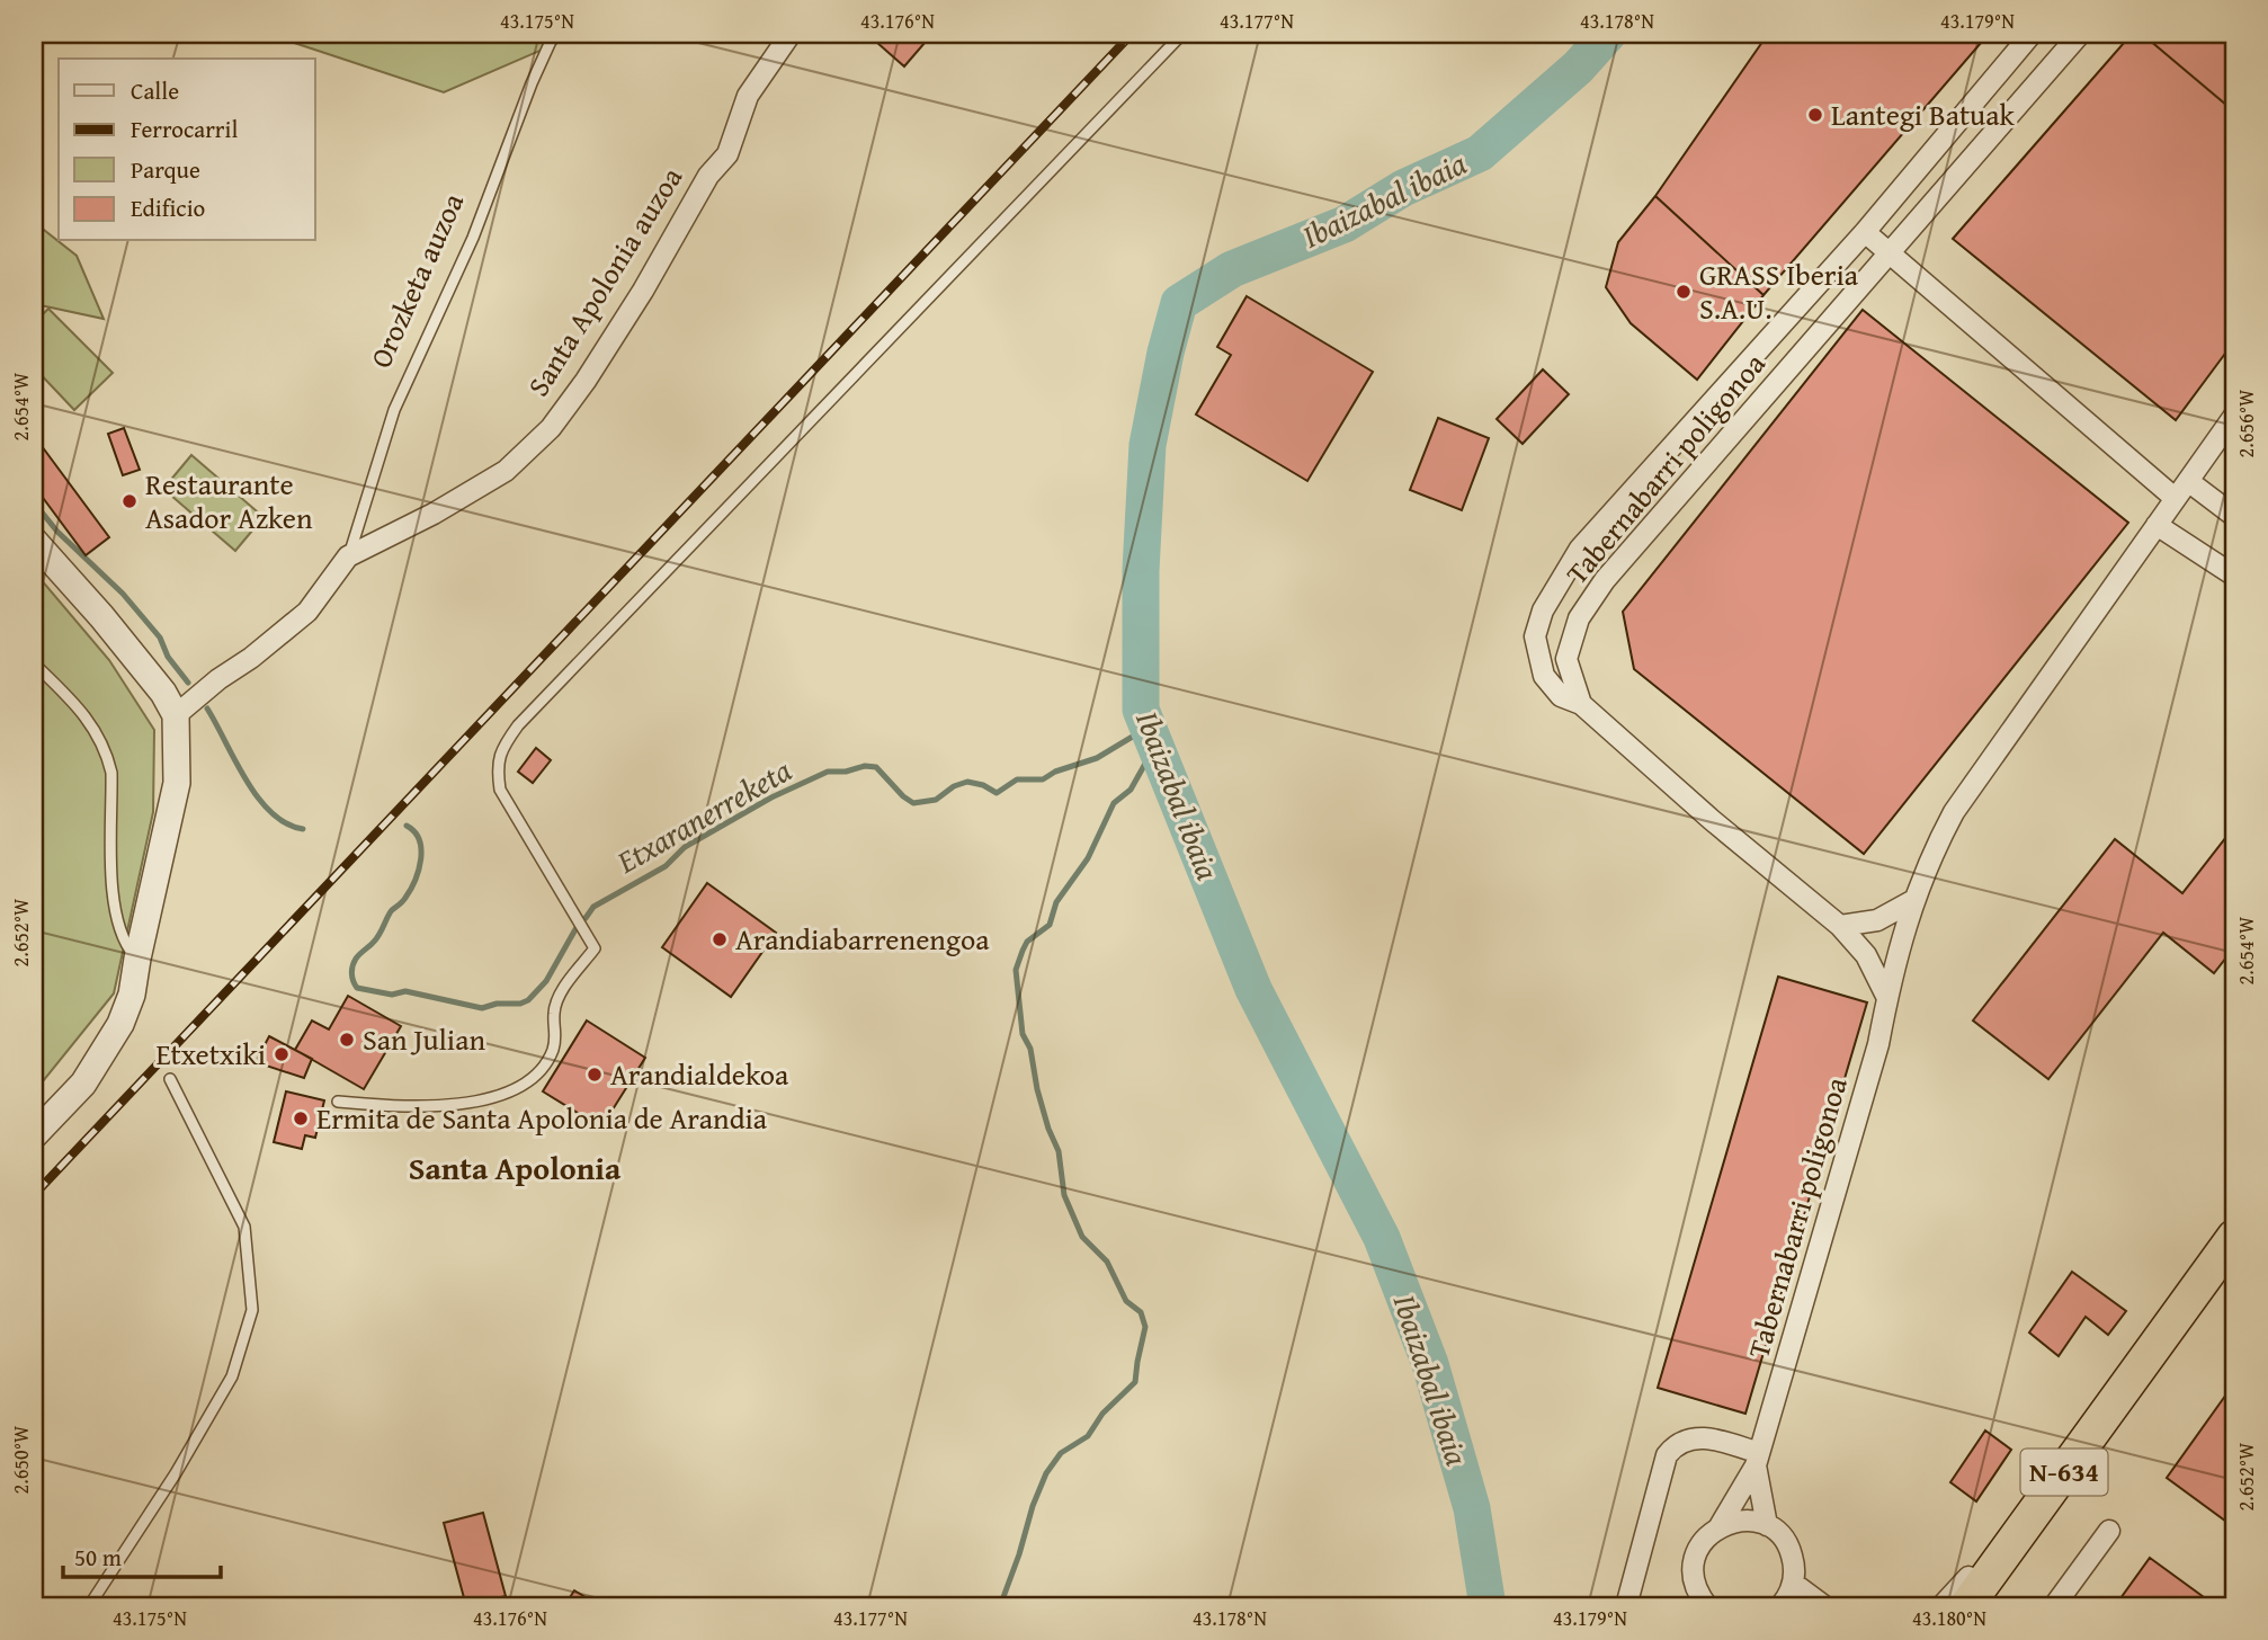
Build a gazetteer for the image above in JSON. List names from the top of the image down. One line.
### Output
{"streets":{"highway":["N-634"],"street":["Santa Apolonia auzoa","Tabernabarri poligonoa"],"lane":["Orozketa auzoa"]},"crossings":[["Orozketa auzoa","Santa Apolonia auzoa"]],"districts":["Santa Apolonia"],"water":["Ibaizabal ibaia","Etxaranerreketa"],"places":["Lantegi Batuak","GRASS Iberia S.A.U.","Restaurante Asador Azken","Arandiabarrenengoa","San Julian","Etxetxiki","Arandialdekoa","Ermita de Santa Apolonia de Arandia"],"legend":["Calle","Ferrocarril","Parque","Edificio"],"scale_bar":"50 m","coordinates":["43.175°N","43.176°N","43.177°N","43.178°N","43.179°N","2.654°W","2.656°W","2.652°W","2.650°W","43.180°N"]}
